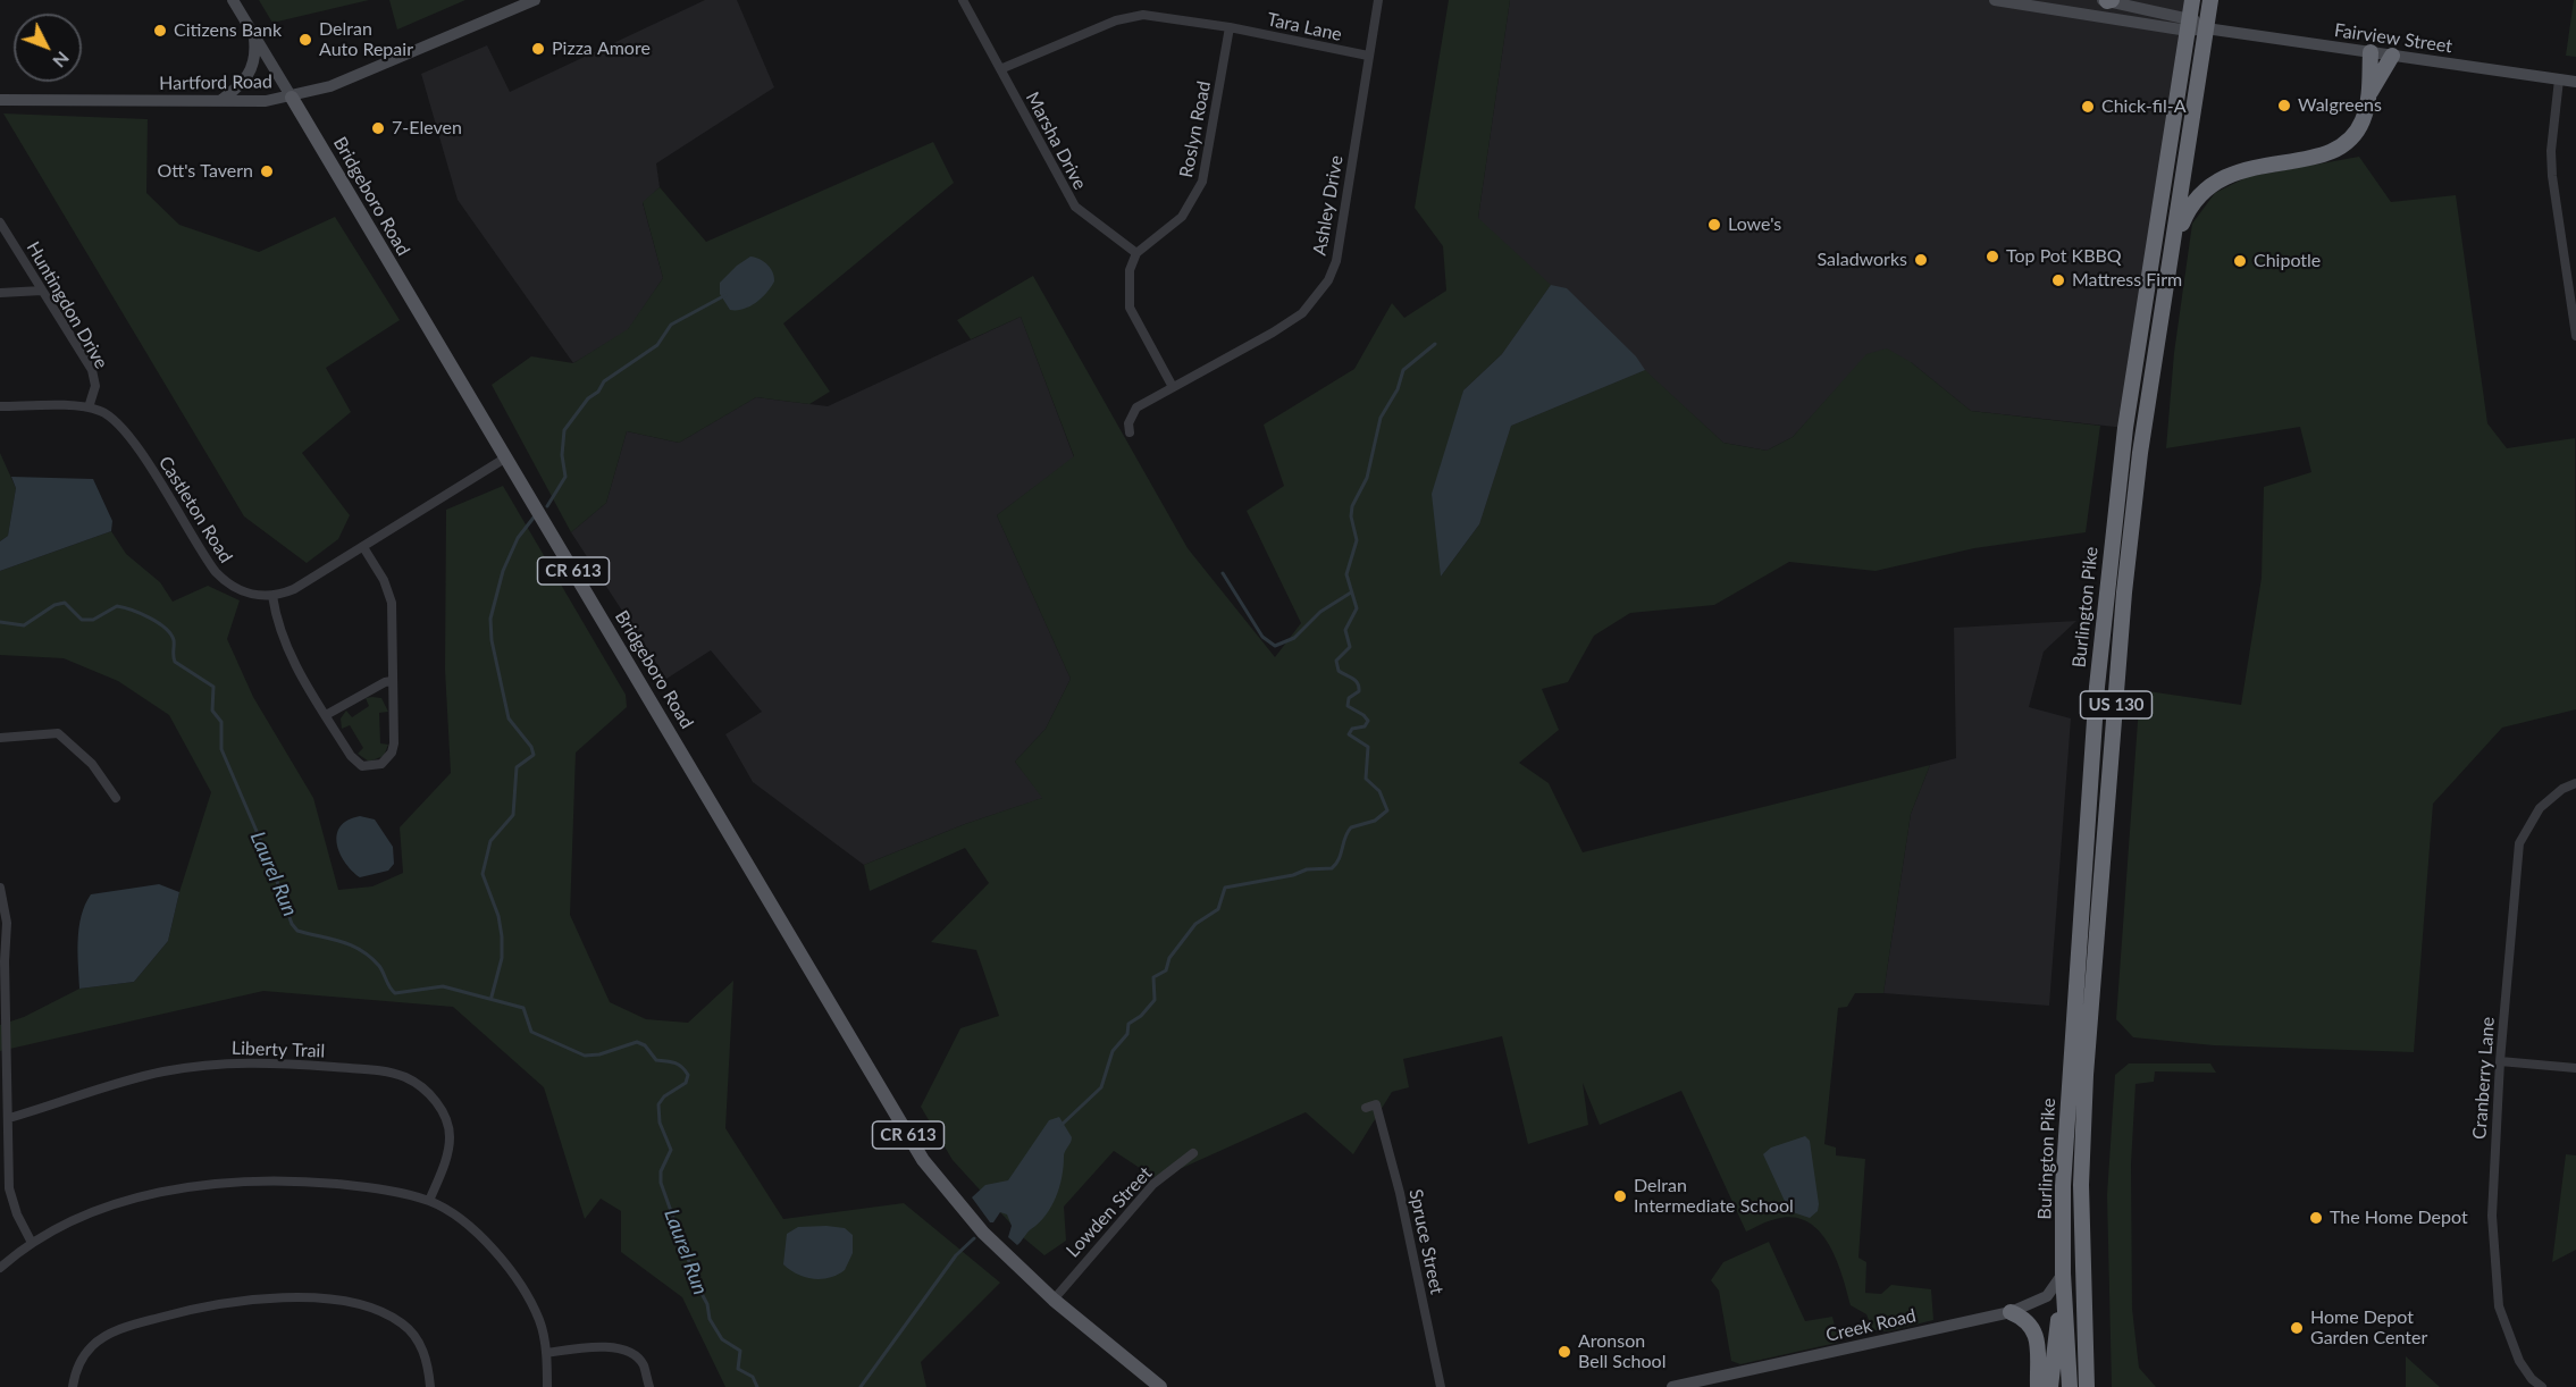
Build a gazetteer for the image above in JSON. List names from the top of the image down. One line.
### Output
{"streets":{"highway":["Burlington Pike","US 130"],"main road":["Bridgeboro Road","CR 613"],"street":["Tara Lane","Fairview Street","Hartford Road","Roslyn Road","Marsha Drive","Ashley Drive","Huntingdon Drive","Castleton Road","Liberty Trail","Cranberry Lane","Lowden Street","Spruce Street","Creek Road"]},"crossings":[["Tara Lane","Roslyn Road"],["Tara Lane","Marsha Drive"],["Tara Lane","Ashley Drive"],["Fairview Street","Burlington Pike"],["Hartford Road","Bridgeboro Road"],["Roslyn Road","Marsha Drive"],["Bridgeboro Road","CR 613"],["Bridgeboro Road","Lowden Street"],["Huntingdon Drive","Castleton Road"],["CR 613","Lowden Street"],["Burlington Pike","Creek Road"]],"water":["Laurel Run"],"places":["Citizens Bank","Delran Auto Repair","Pizza Amore","Walgreens","Chick-fil-A","7-Eleven","Ott's Tavern","Lowe's","Top Pot KBBQ","Saladworks","Chipotle","Mattress Firm","Delran Intermediate School","The Home Depot","Home Depot Garden Center","Aronson Bell School"],"north":"bottom right"}
